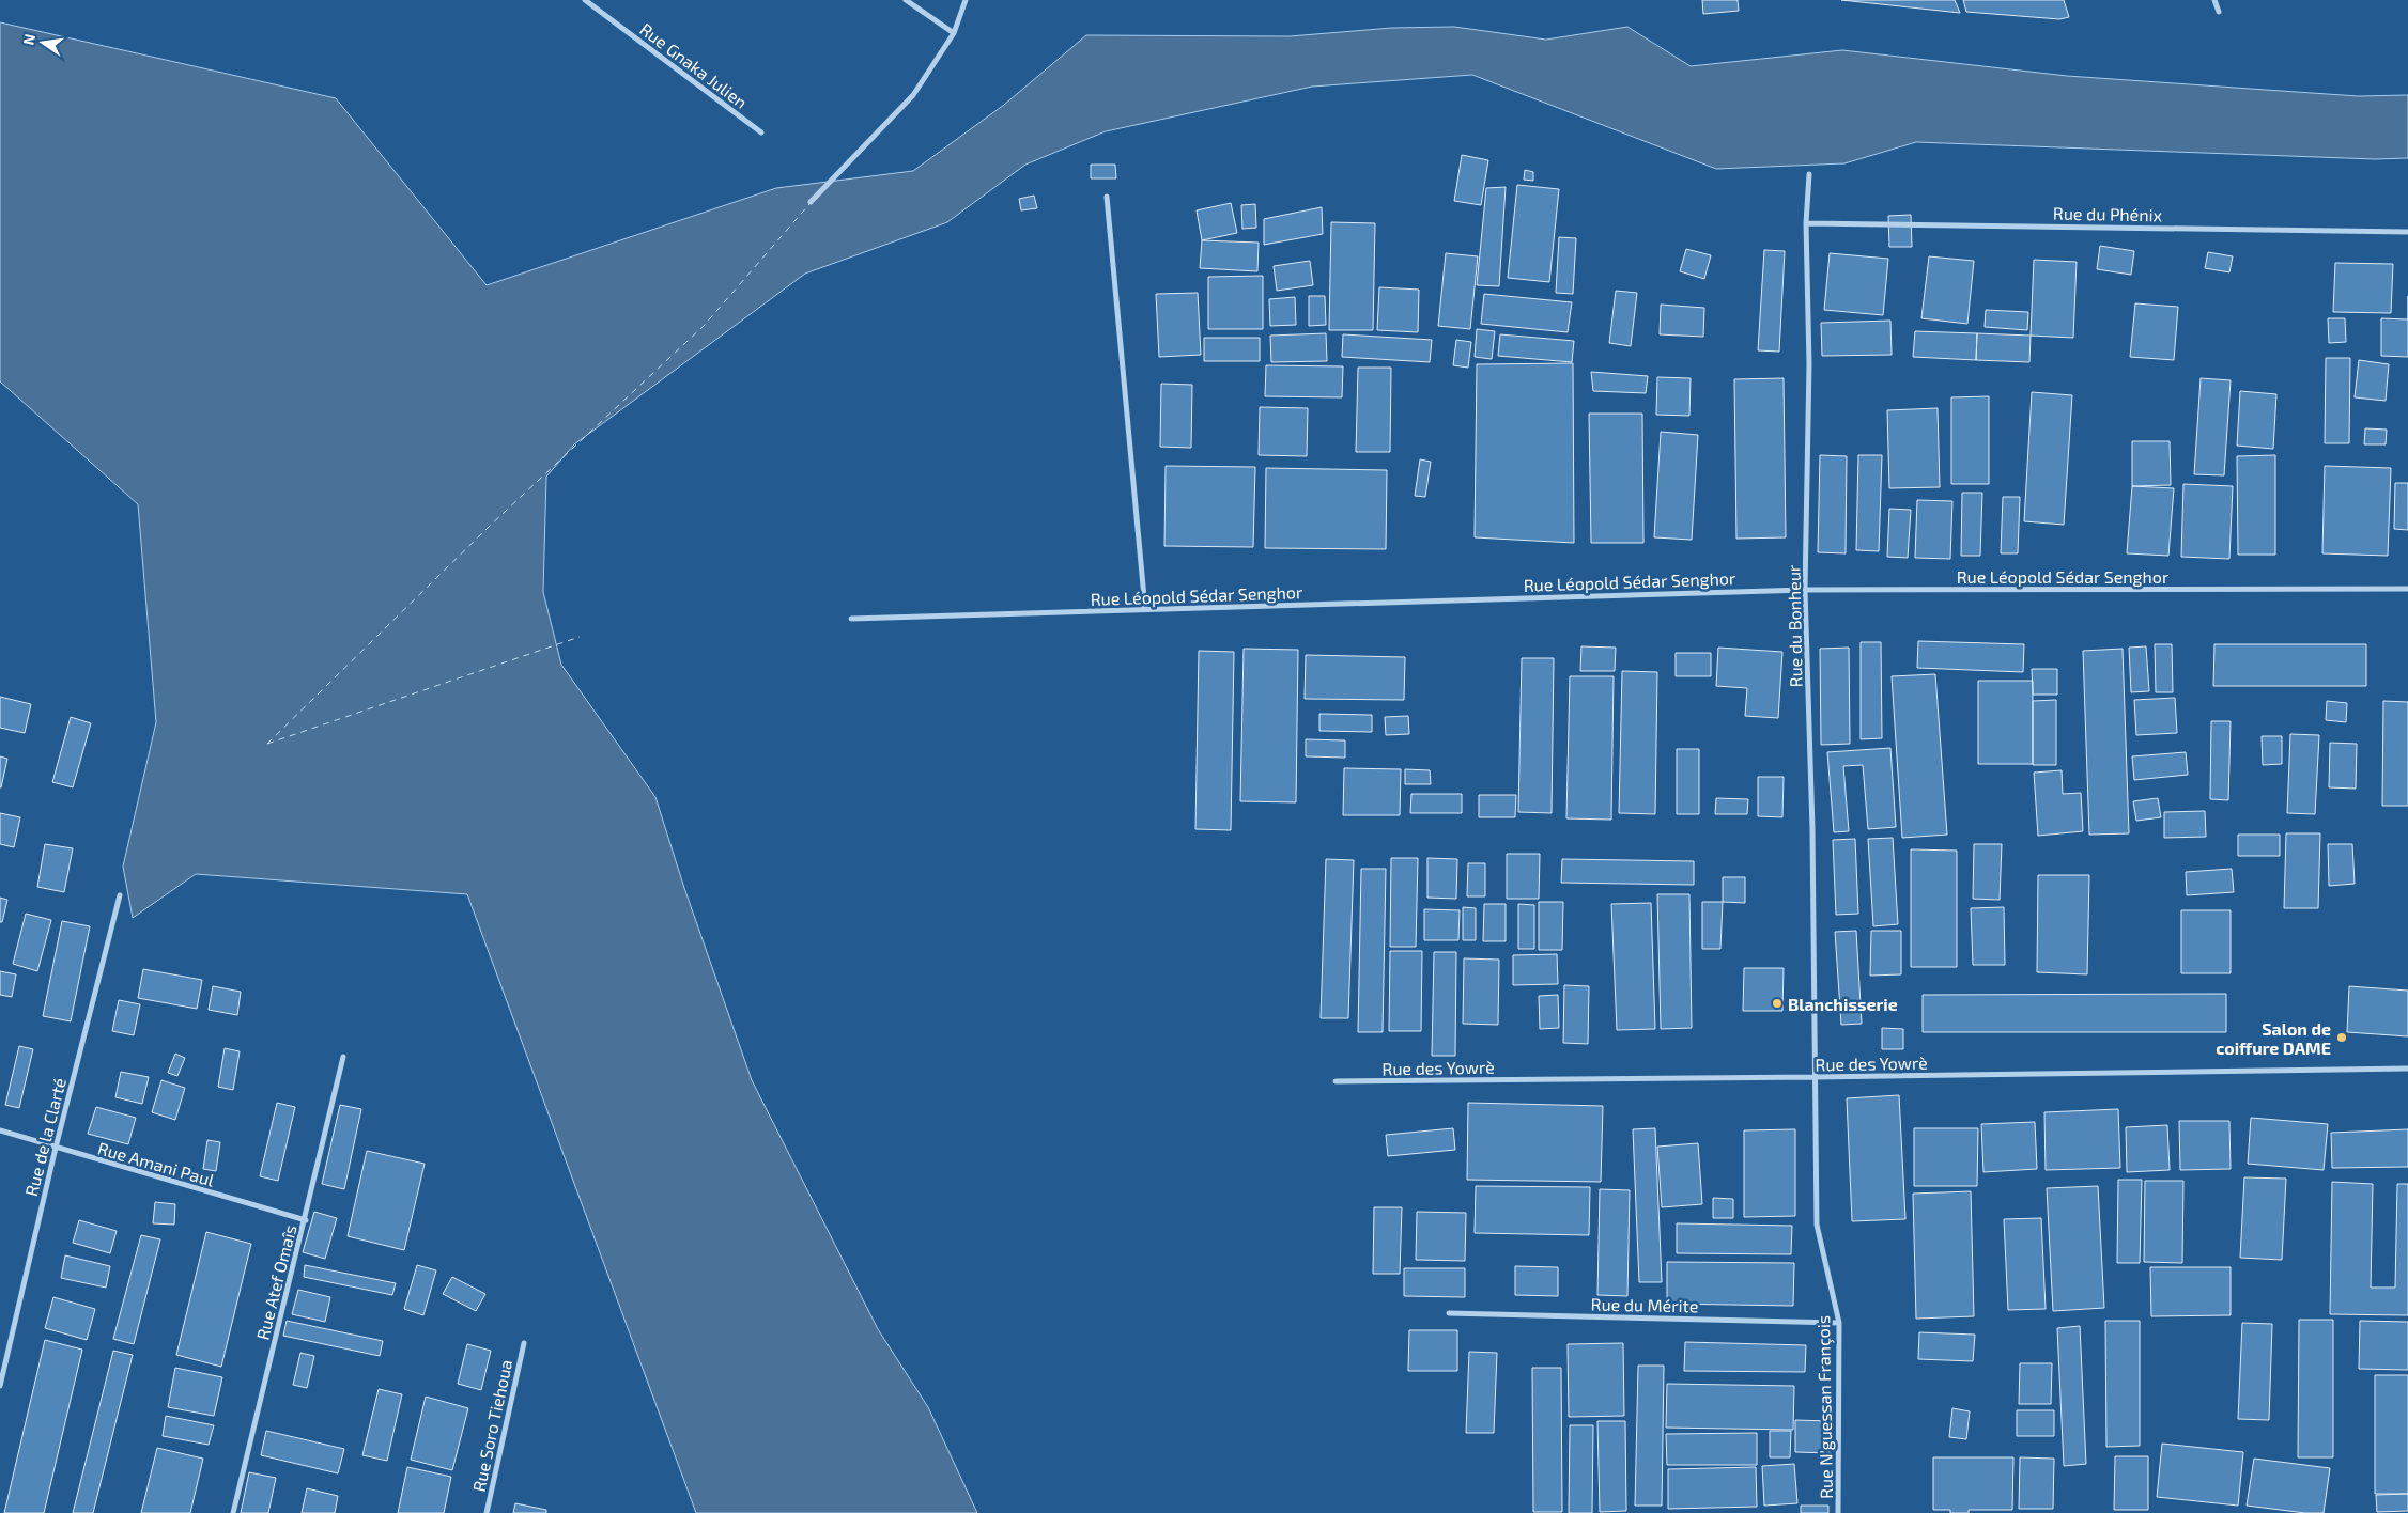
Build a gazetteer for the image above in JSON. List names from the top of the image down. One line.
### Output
{"streets":{"street":["Rue Gnaka Julien","Rue du Phénix","Rue Léopold Sédar Senghor","Rue du Bonheur","Rue des Yowrè","Rue de la Clarté","Rue Amani Paul","Rue Atef Omaîs","Rue du Mérite","Rue N'guessan François","Rue Soro Tiehoua"]},"crossings":[["Rue du Phénix","Rue du Bonheur"],["Rue Léopold Sédar Senghor","Rue du Bonheur"],["Rue du Bonheur","Rue des Yowrè"],["Rue du Bonheur","Rue N'guessan François"],["Rue des Yowrè","Rue N'guessan François"],["Rue de la Clarté","Rue Amani Paul"],["Rue Amani Paul","Rue Atef Omaîs"],["Rue du Mérite","Rue N'guessan François"]],"places":["Blanchisserie","Salon de coiffure DAME"],"north":"left"}
